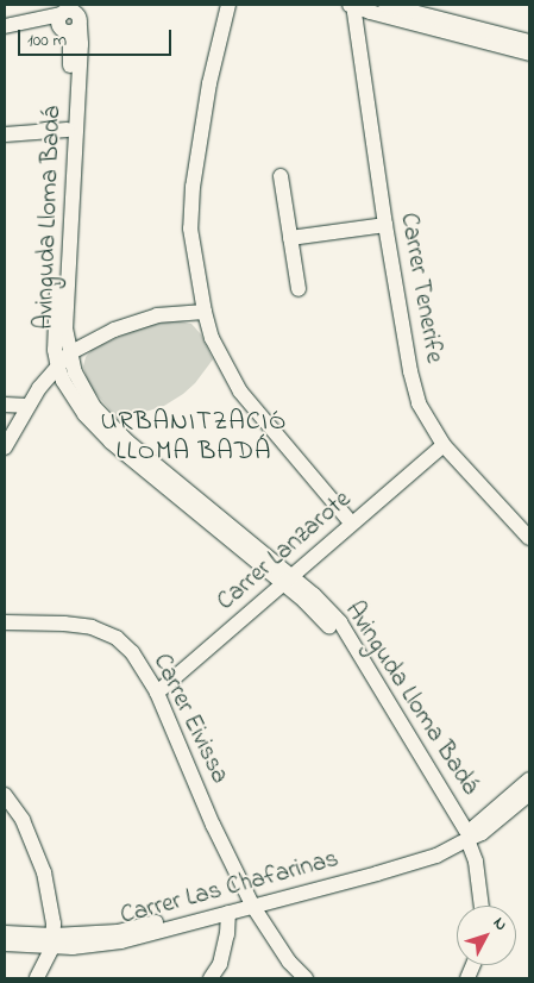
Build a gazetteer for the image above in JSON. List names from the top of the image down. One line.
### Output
{"streets":{"street":["Avinguda Lloma Badá","Carrer Tenerife","Carrer Lanzarote","Carrer Eivissa","Carrer Las Chafarinas"]},"crossings":[["Avinguda Lloma Badá","Carrer Lanzarote"],["Avinguda Lloma Badá","Carrer Las Chafarinas"],["Carrer Tenerife","Carrer Lanzarote"],["Carrer Lanzarote","Carrer Eivissa"],["Carrer Eivissa","Carrer Las Chafarinas"]],"districts":["URBANITZACIÓ LLOMA BADÁ"],"scale_bar":"100 m","north":"top right"}
